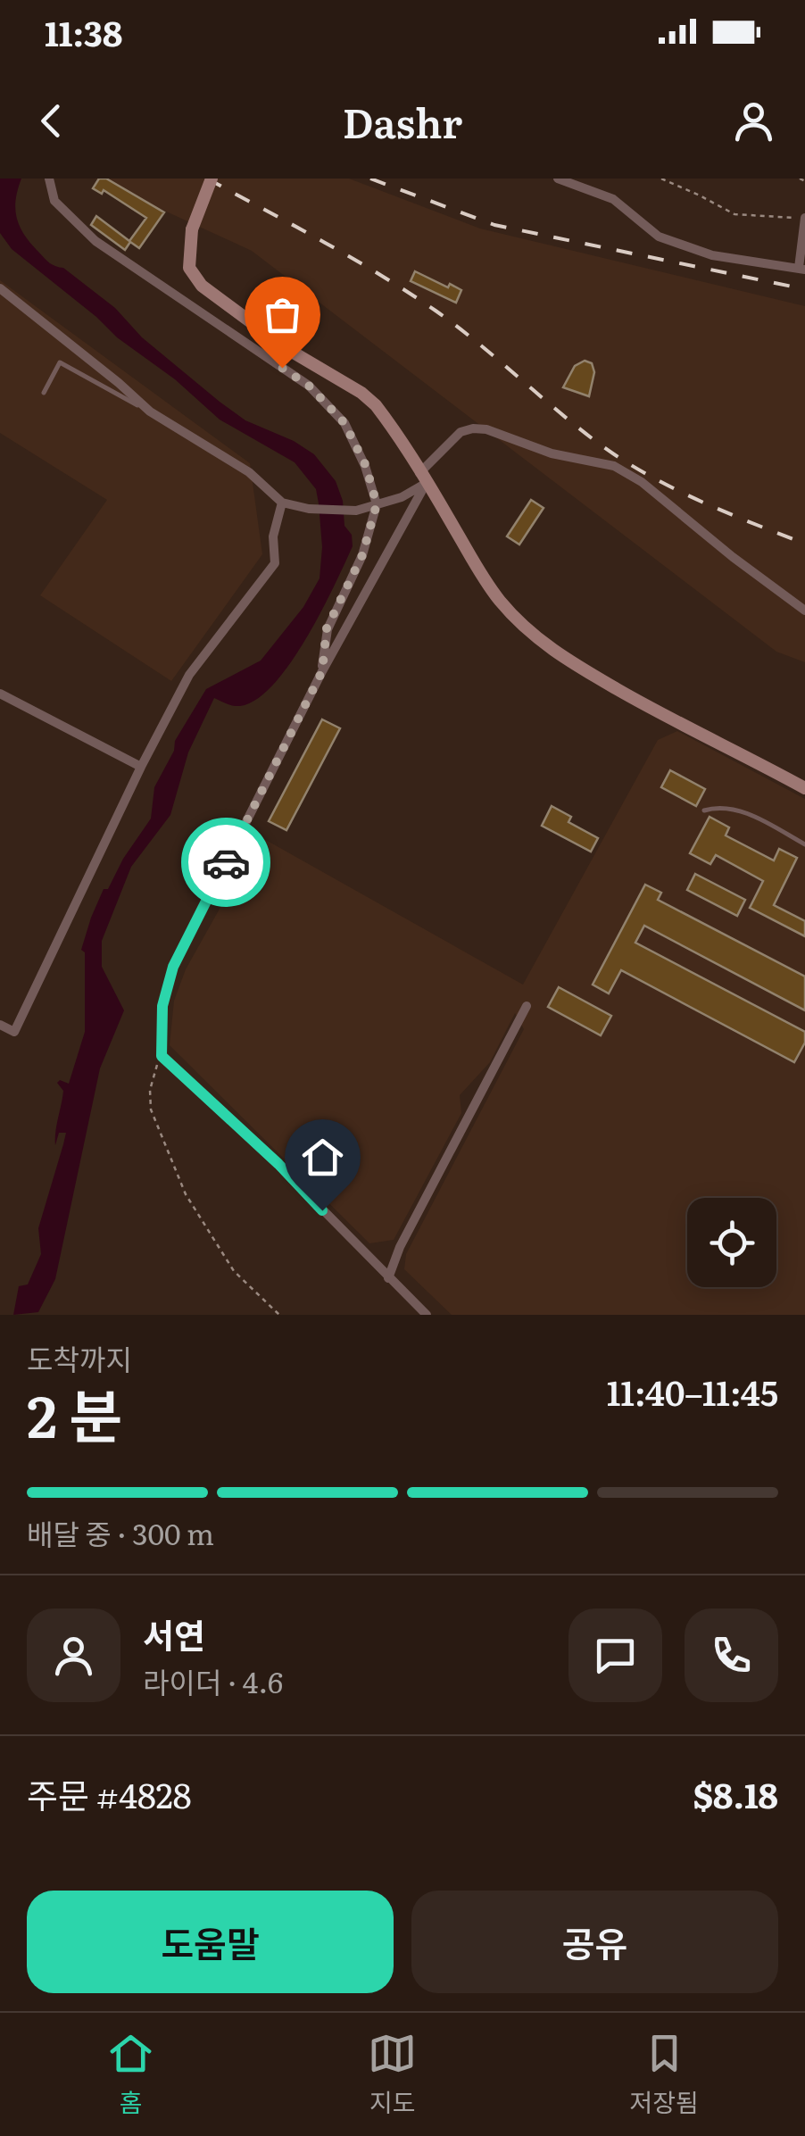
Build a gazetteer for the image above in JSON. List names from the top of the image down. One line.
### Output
{"page":{"status":"11:38","header":"Dashr","heading":["2 분","도착까지","11:40–11:45"],"panel":["서연","라이더 · 4.6","주문 #4828","$8.18"],"bar":"배달 중 · 300 m","buttons":["도움말","공유"],"tabs":["홈","지도","저장됨"]}}
